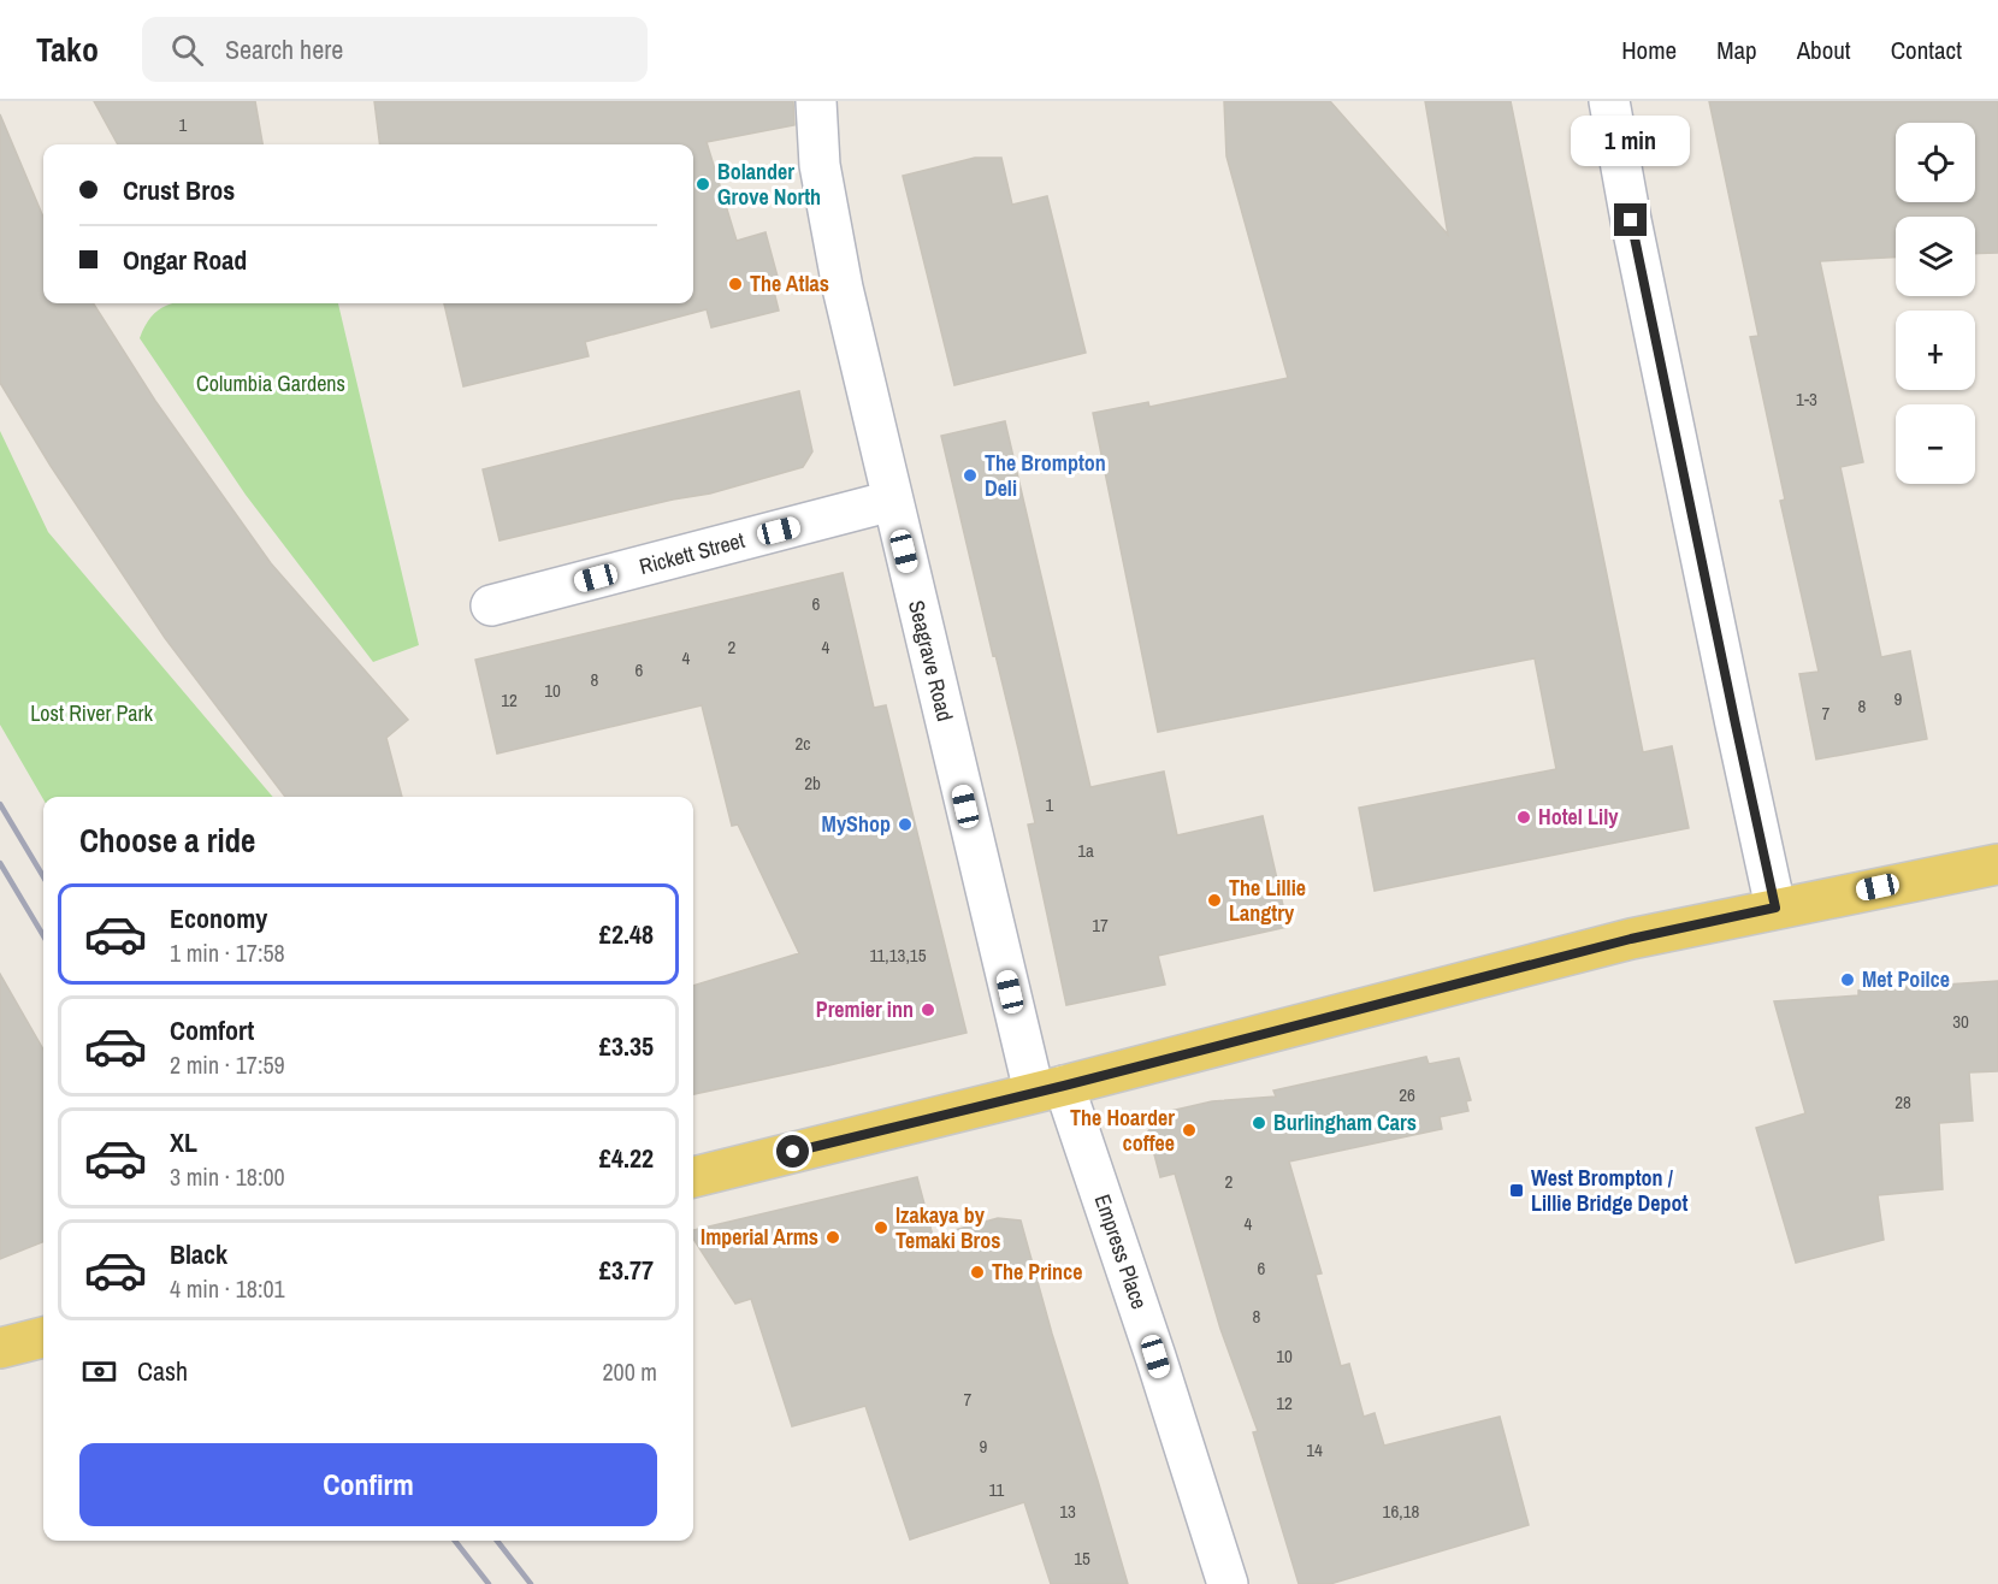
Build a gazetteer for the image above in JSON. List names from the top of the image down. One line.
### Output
{"streets":{"street":["Rickett Street","Seagrave Road","Empress Place"]},"crossings":[["Rickett Street","Seagrave Road"],["Seagrave Road","Empress Place"]],"parks":["Columbia Gardens","Lost River Park"],"places":{"other":["Bolander Grove North","The Atlas","The Brompton Deli","Hotel Lily","MyShop","The Lillie Langtry","Met Poilce","Premier inn","Burlingham Cars","The Hoarder coffee","Izakaya by Temaki Bros","Imperial Arms","The Prince"],"transit":["West Brompton / Lillie Bridge Depot"]},"house_numbers":["1","1-3","6","2","4","4","6","8","10","9","12","8","7","2c","2b","1","1a","17","11,13,15","30","26","28","2","4","6","8","10","7","12","9","14","11","13","16,18","15"],"page":{"header":"Tako","search":"Search here","nav":["Home","Map","About","Contact"],"bubble":"1 min","map_buttons":["+","−"],"banner":["Crust Bros","Ongar Road"],"heading":"Choose a ride","list":[{"name":"Economy","note":"1 min · 17:58","value":"£2.48"},{"name":"Comfort","note":"2 min · 17:59","value":"£3.35"},{"name":"XL","note":"3 min · 18:00","value":"£4.22"},{"name":"Black","note":"4 min · 18:01","value":"£3.77"}],"pay":["Cash","200 m"],"buttons":"Confirm"}}
